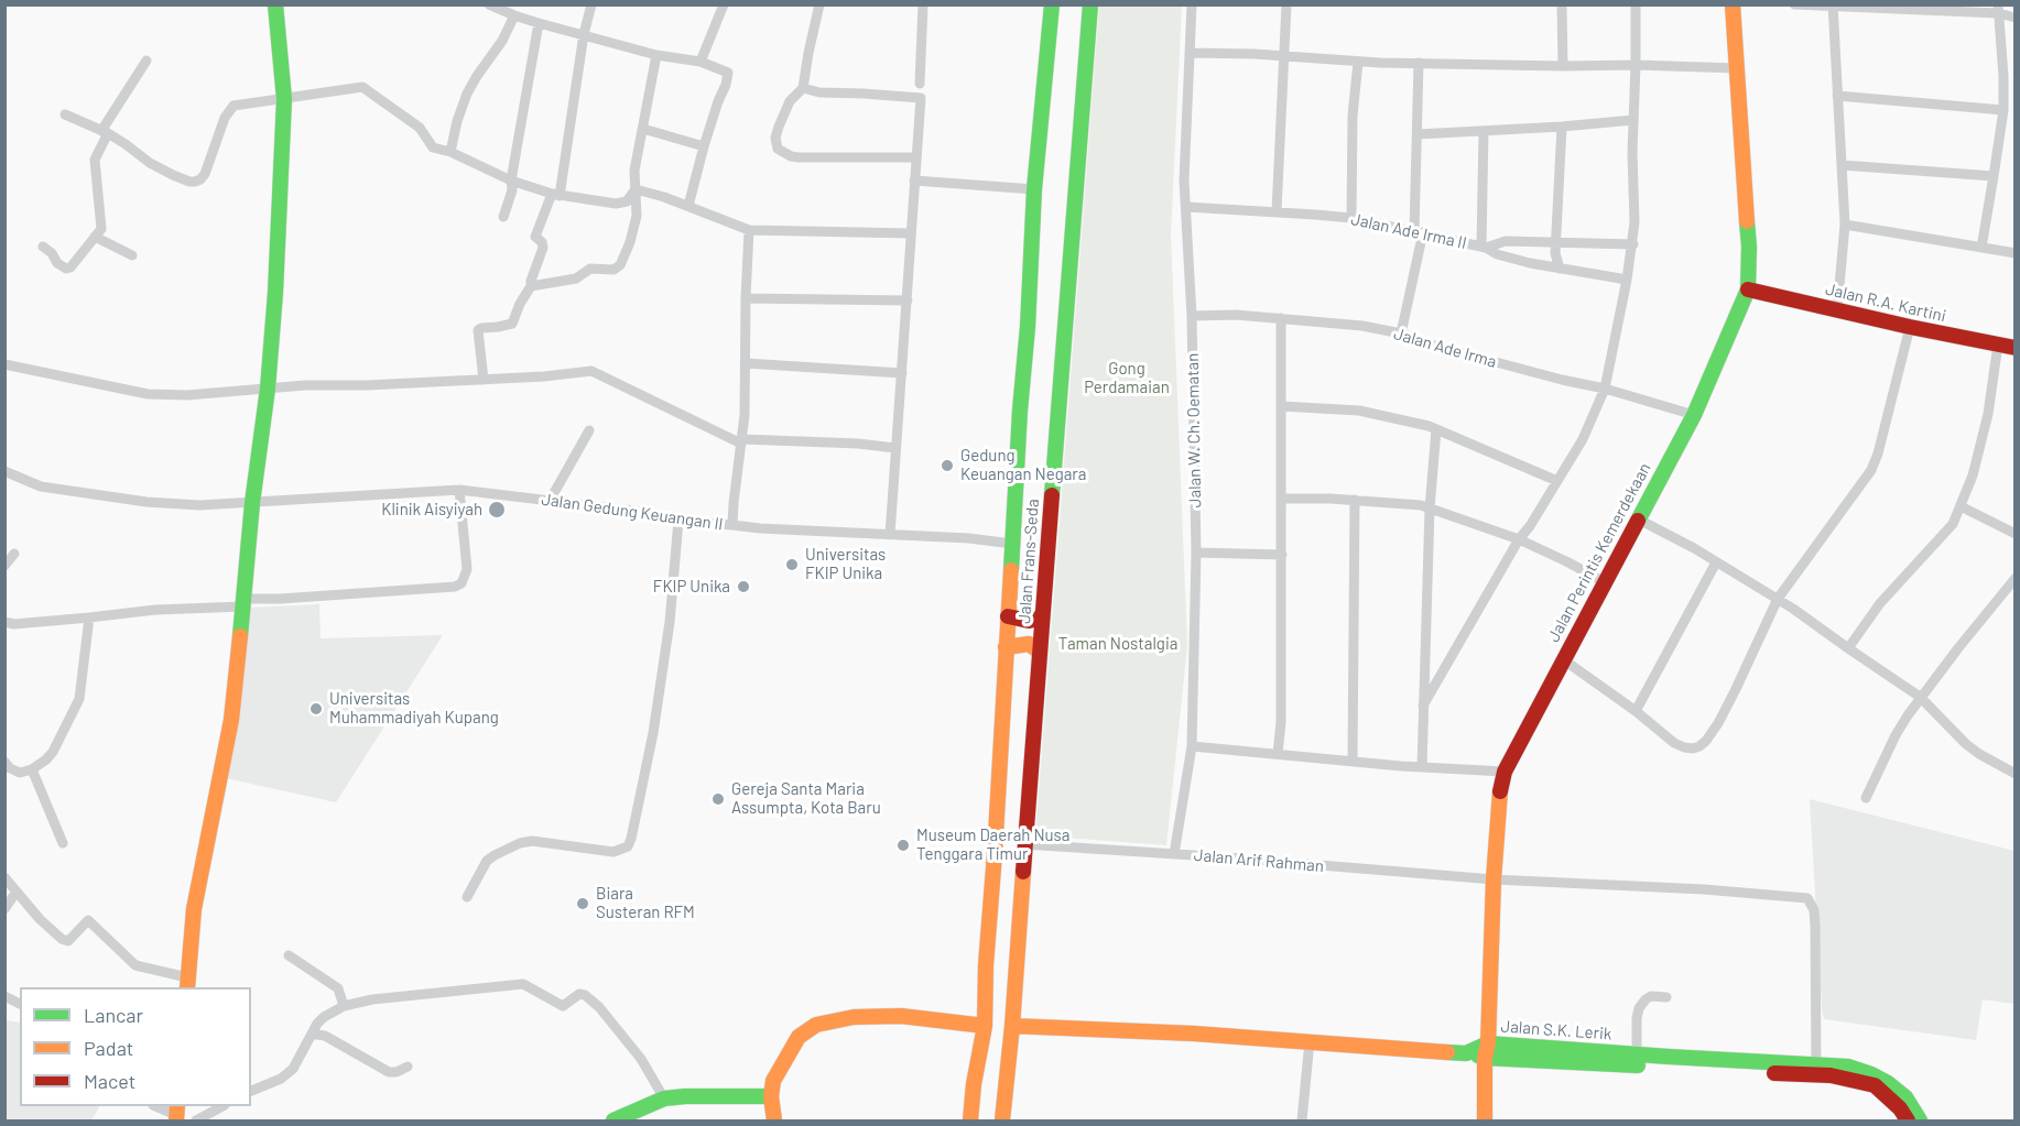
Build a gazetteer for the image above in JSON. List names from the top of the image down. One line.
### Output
{"streets":{"main road":["Jalan R.A. Kartini","Jalan Perintis Kemerdekaan","Jalan Frans-Seda","Jalan S.K. Lerik"],"street":["Jalan Ade Irma II","Jalan Ade Irma","Jalan W. Ch. Oematan","Jalan Gedung Keuangan II","Jalan Arif Rahman"]},"crossings":[["Jalan Ade Irma II","Jalan W. Ch. Oematan"],["Jalan R.A. Kartini","Jalan Perintis Kemerdekaan"],["Jalan Ade Irma","Jalan W. Ch. Oematan"],["Jalan Ade Irma","Jalan Perintis Kemerdekaan"],["Jalan W. Ch. Oematan","Jalan Arif Rahman"],["Jalan Gedung Keuangan II","Jalan Frans-Seda"],["Jalan Perintis Kemerdekaan","Jalan Arif Rahman"],["Jalan Perintis Kemerdekaan","Jalan S.K. Lerik"],["Jalan Frans-Seda","Jalan Arif Rahman"],["Jalan Arif Rahman","Jalan S.K. Lerik"]],"parks":["Gong Perdamaian","Taman Nostalgia"],"places":["Gedung Keuangan Negara","Klinik Aisyiyah","Universitas FKIP Unika","FKIP Unika","Universitas Muhammadiyah Kupang","Gereja Santa Maria Assumpta, Kota Baru","Museum Daerah Nusa Tenggara Timur","Biara Susteran RFM"],"legend":["Lancar","Padat","Macet"]}
